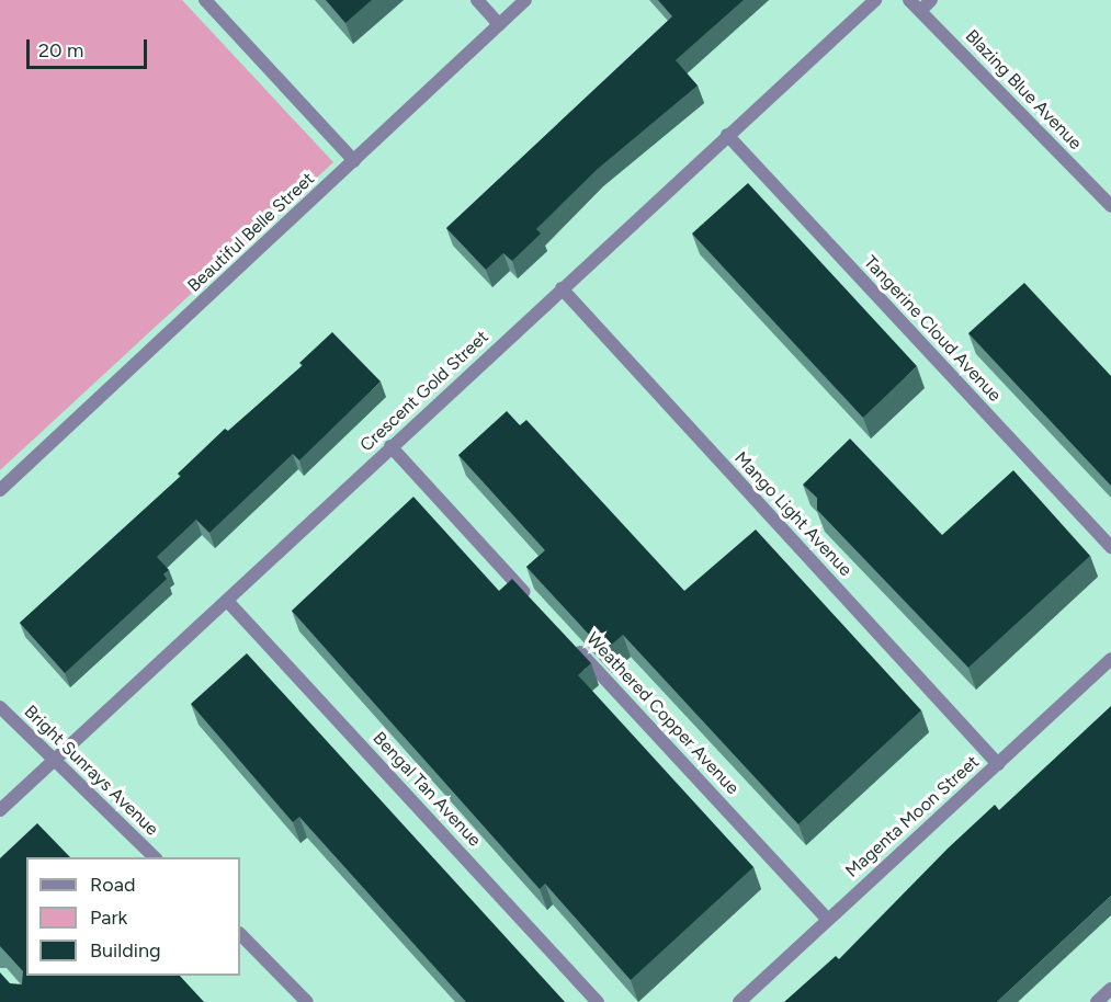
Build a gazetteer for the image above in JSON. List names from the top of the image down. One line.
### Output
{"streets":{"street":["Blazing Blue Avenue","Beautiful Belle Street","Tangerine Cloud Avenue","Crescent Gold Street","Mango Light Avenue","Weathered Copper Avenue","Bright Sunrays Avenue","Bengal Tan Avenue","Magenta Moon Street"]},"crossings":[["Tangerine Cloud Avenue","Crescent Gold Street"],["Crescent Gold Street","Mango Light Avenue"],["Crescent Gold Street","Bright Sunrays Avenue"],["Crescent Gold Street","Bengal Tan Avenue"],["Mango Light Avenue","Magenta Moon Street"],["Weathered Copper Avenue","Magenta Moon Street"]],"legend":["Road","Park","Building"],"scale_bar":"20 m"}
